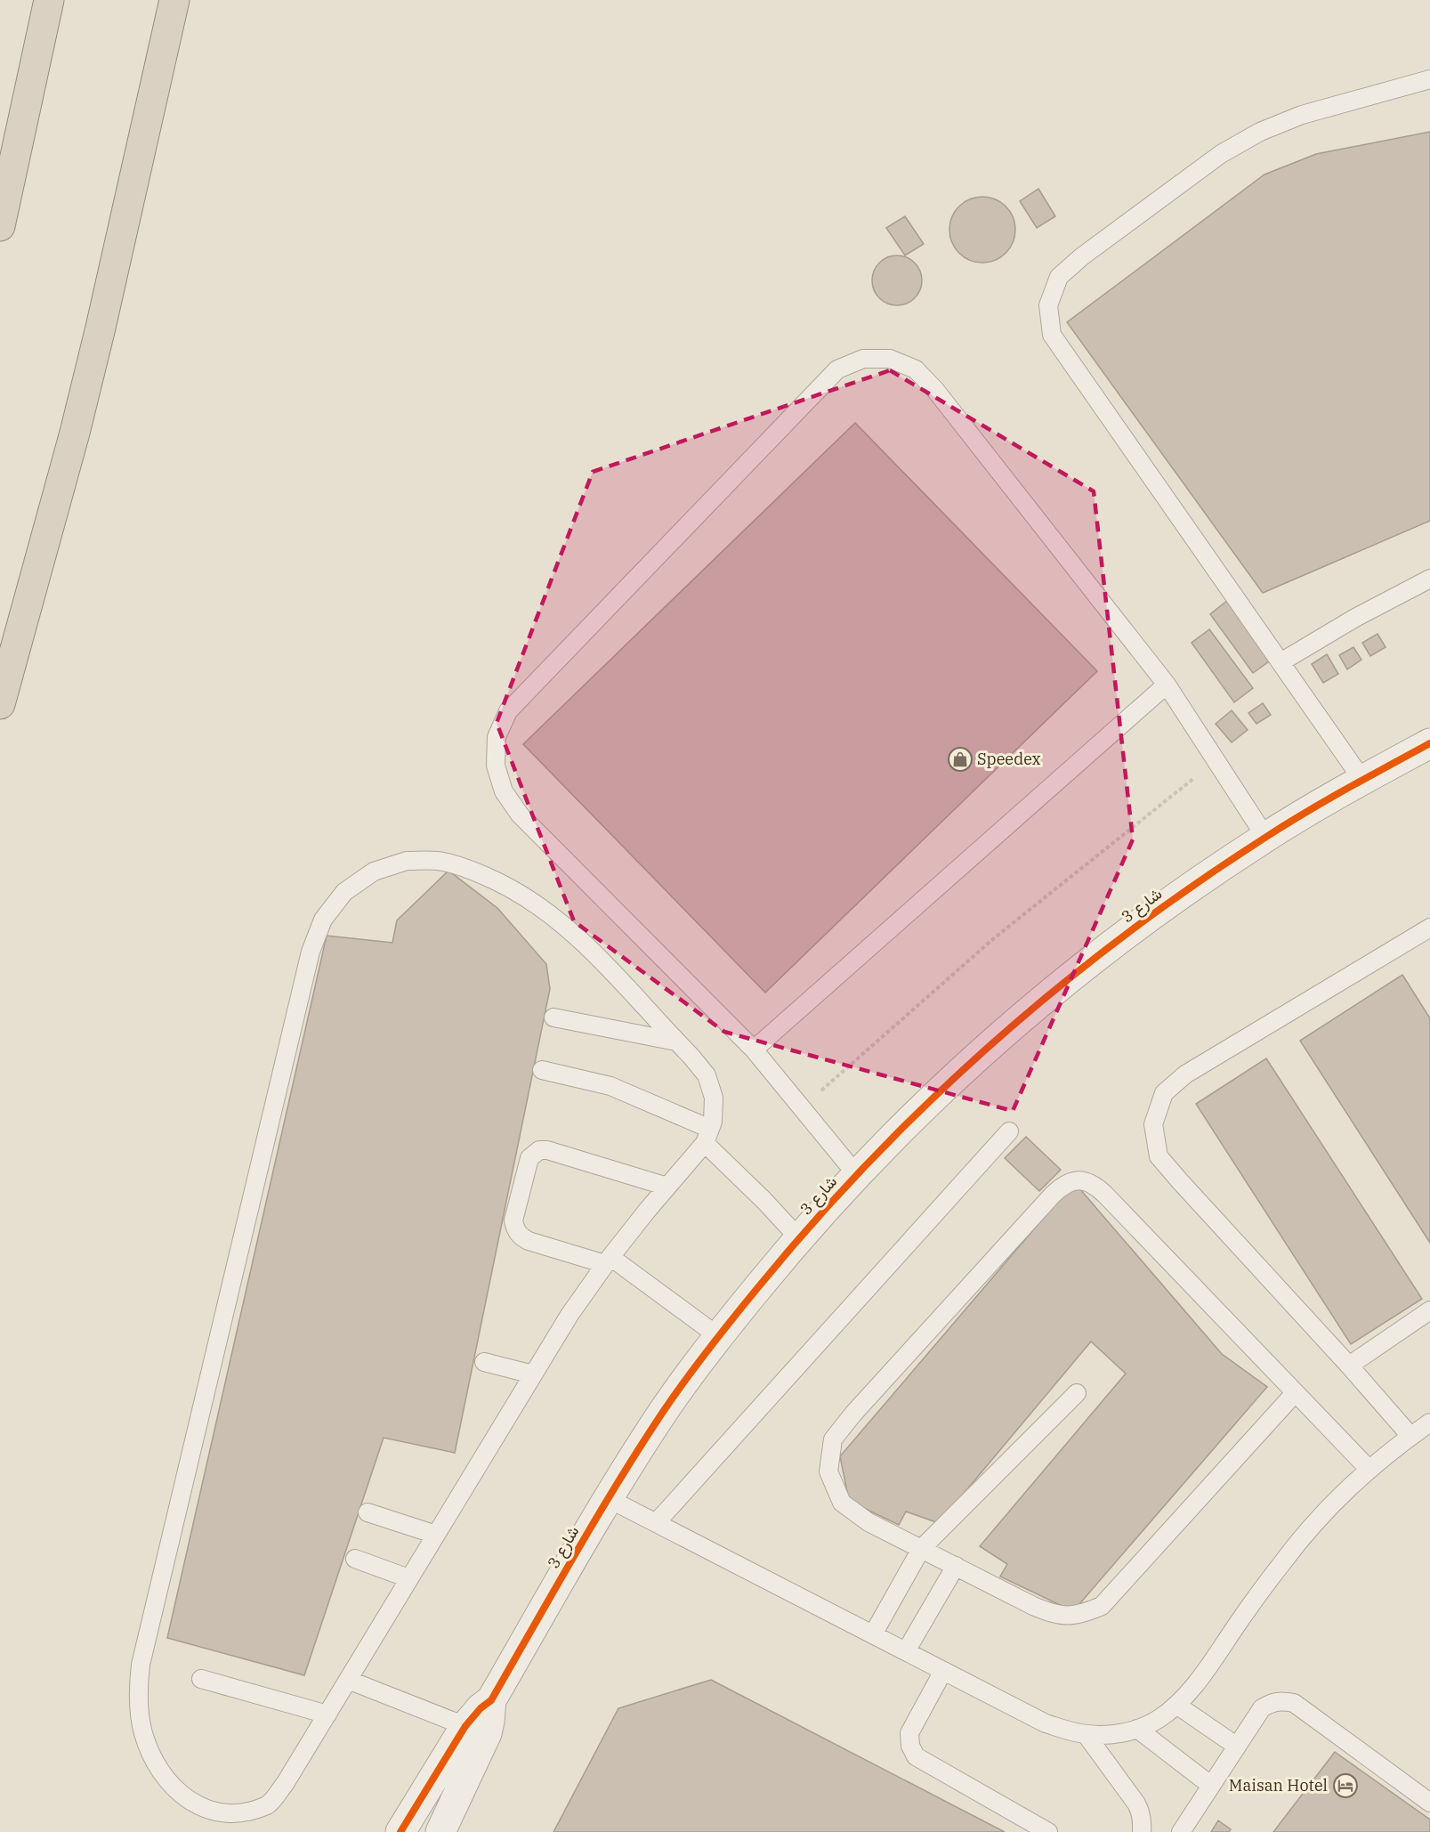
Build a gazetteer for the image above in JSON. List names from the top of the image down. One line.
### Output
{"streets":{"street":["شارع 3"]},"places":{"shop":["Speedex"],"hotel":["Maisan Hotel"]}}
